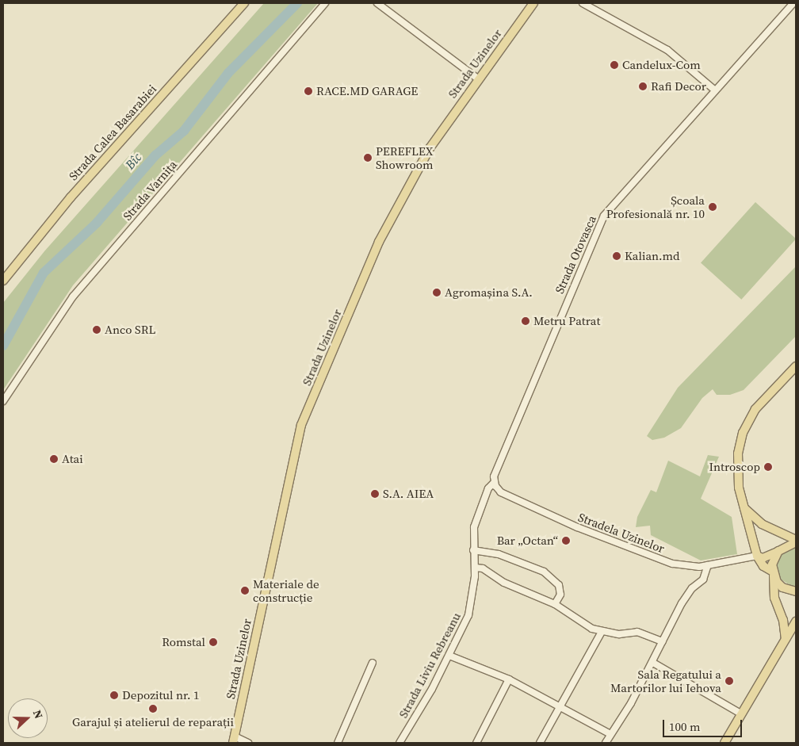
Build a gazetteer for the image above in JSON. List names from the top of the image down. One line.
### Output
{"streets":{"main road":["Strada Uzinelor","Strada Calea Basarabiei"],"street":["Strada Varnița","Strada Otovasca","Stradela Uzinelor","Strada Liviu Rebreanu"]},"crossings":[["Strada Otovasca","Stradela Uzinelor"],["Strada Otovasca","Strada Liviu Rebreanu"],["Stradela Uzinelor","Strada Liviu Rebreanu"]],"water":["Bîc"],"places":["Candelux-Com","Rafi Decor","RACE.MD GARAGE","PEREFLEX Showroom","Școala Profesională nr. 10","Kalian.md","Agromașina S.A.","Metru Patrat","Anco SRL","Atai","Introscop","S.A. AIEA","Bar „Octan“","Materiale de construcție","Romstal","Sala Regatului a Martorilor lui Iehova","Depozitul nr. 1","Garajul și atelierul de reparații"],"scale_bar":"100 m","north":"right"}
